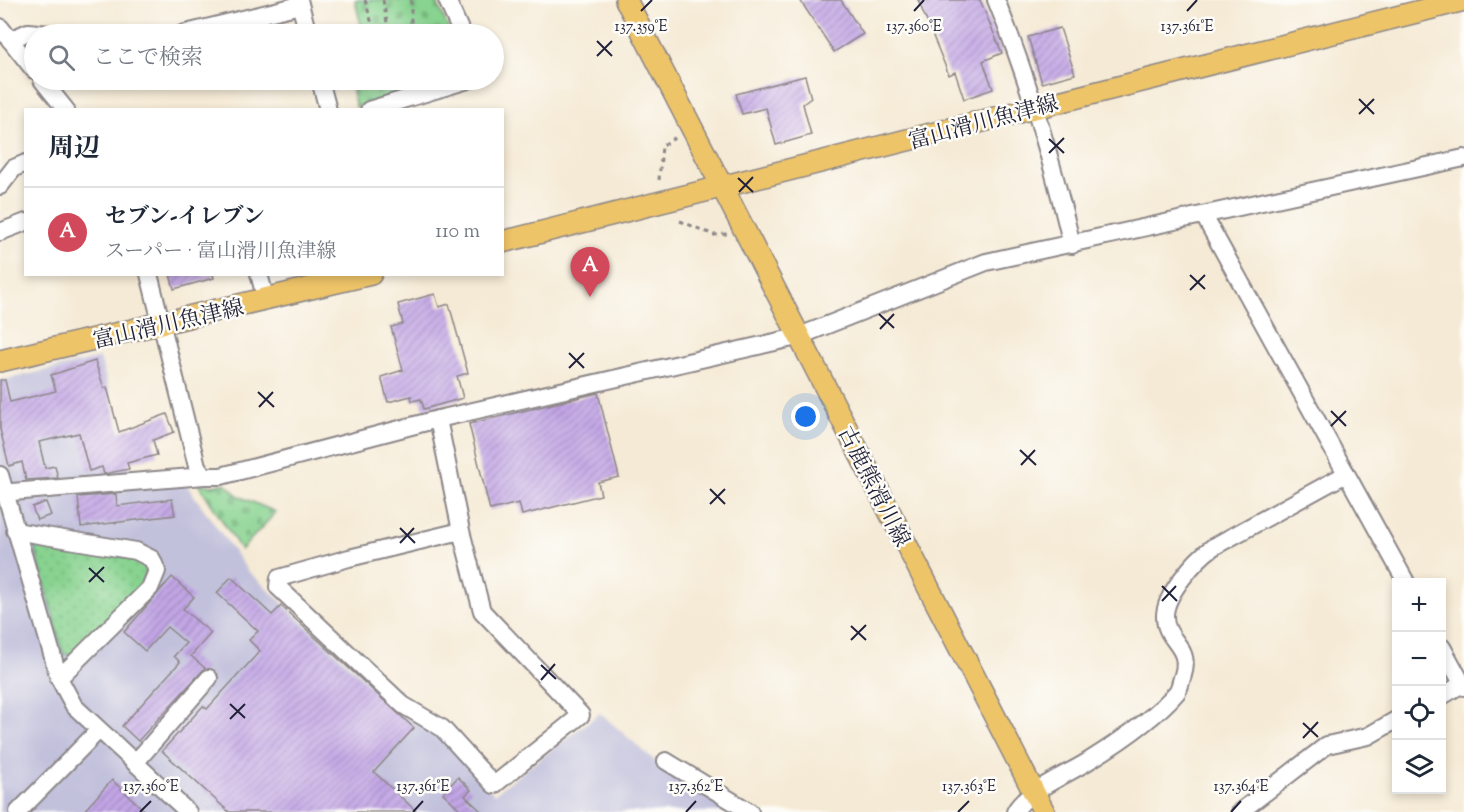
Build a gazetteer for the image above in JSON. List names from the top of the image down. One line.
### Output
{"streets":{"main road":["富山滑川魚津線","古鹿熊滑川線"]},"crossings":[["富山滑川魚津線","古鹿熊滑川線"]],"page":{"search":"ここで検索","heading":"周辺","list":[{"mark":"A","name":"セブン-イレブン","note":"スーパー · 富山滑川魚津線","value":"110 m"}],"pins":"A","map_buttons":["+","−"]},"coordinates":["137.359°E","137.360°E","137.361°E","137.362°E","137.363°E","137.364°E"]}
